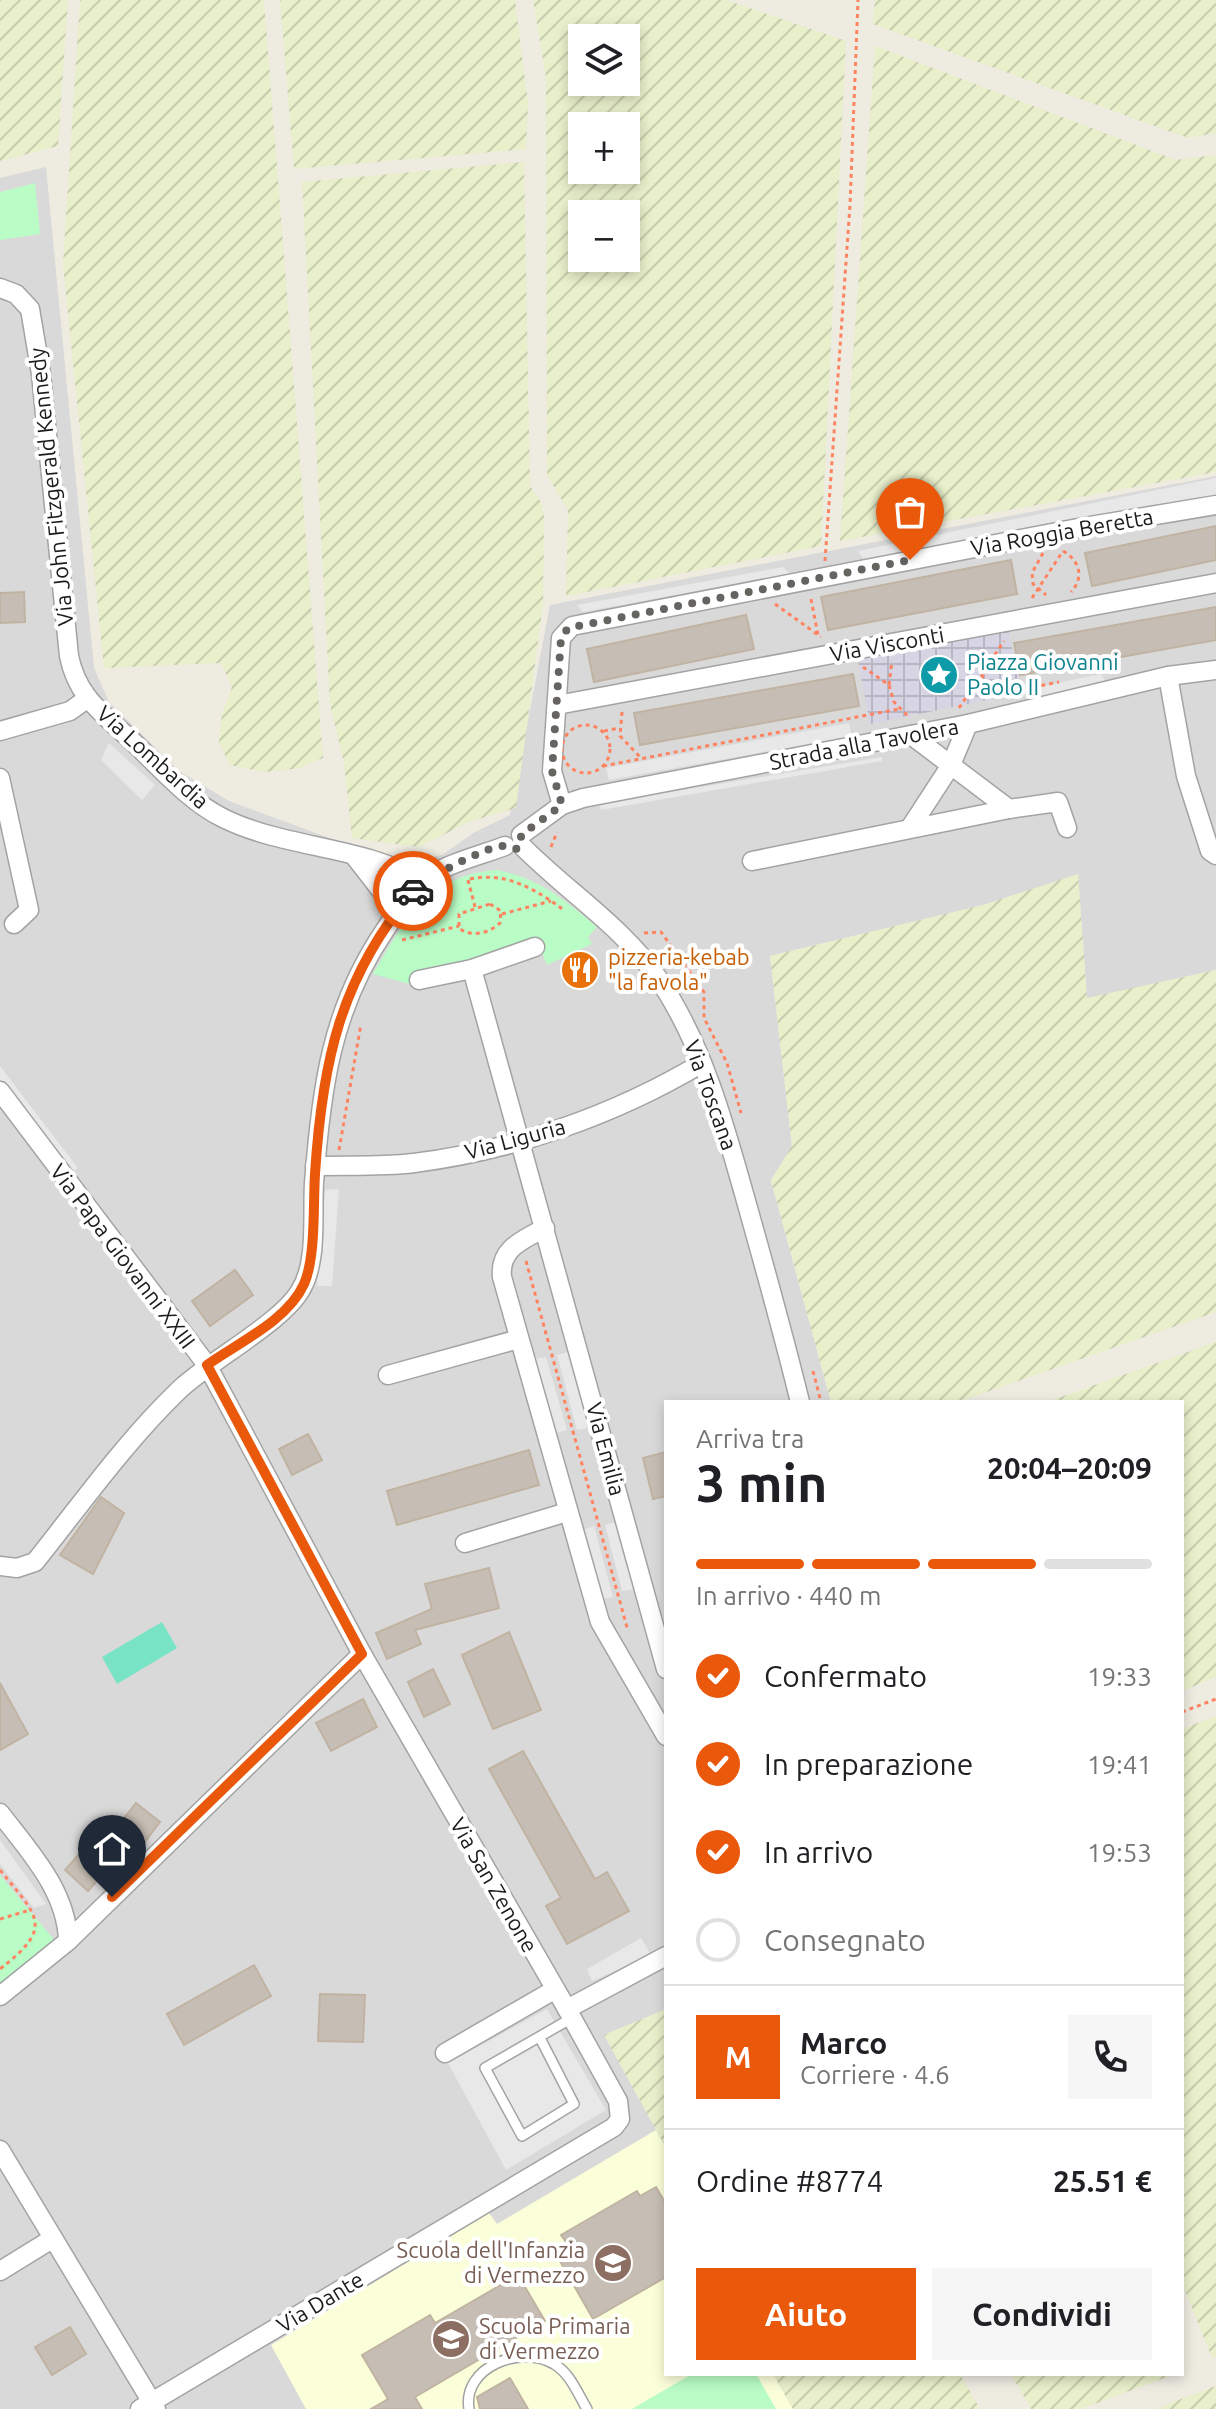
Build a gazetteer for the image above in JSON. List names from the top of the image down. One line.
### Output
{"streets":{"street":["Via John Fitzgerald Kennedy","Via Roggia Beretta","Via Visconti","Strada alla Tavolera","Via Lombardia","Via Toscana","Via Liguria","Via Papa Giovanni XXIII","Via Emilia","Via San Zenone","Via Dante"]},"crossings":[["Via John Fitzgerald Kennedy","Via Lombardia"],["Via Roggia Beretta","Via Visconti"],["Via Roggia Beretta","Strada alla Tavolera"],["Strada alla Tavolera","Via Lombardia"],["Strada alla Tavolera","Via Toscana"],["Strada alla Tavolera","Via Liguria"],["Strada alla Tavolera","Via Papa Giovanni XXIII"],["Via Toscana","Via Liguria"],["Via Liguria","Via Emilia"],["Via Papa Giovanni XXIII","Via San Zenone"],["Via San Zenone","Via Dante"]],"places":{"place":["Piazza Giovanni Paolo II"],"restaurant":["pizzeria-kebab \"la favola\""],"school or university":["Scuola dell'Infanzia di Vermezzo","Scuola Primaria di Vermezzo"]},"page":{"map_buttons":["+","−"],"heading":["3 min","Arriva tra","20:04–20:09"],"panel":["Marco","Corriere · 4.6","Ordine #8774","25.51 €"],"bar":"In arrivo · 440 m","list":[["Confermato","19:33"],["In preparazione","19:41"],["In arrivo","19:53"],"Consegnato"],"round":"M","buttons":["Aiuto","Condividi"]}}
